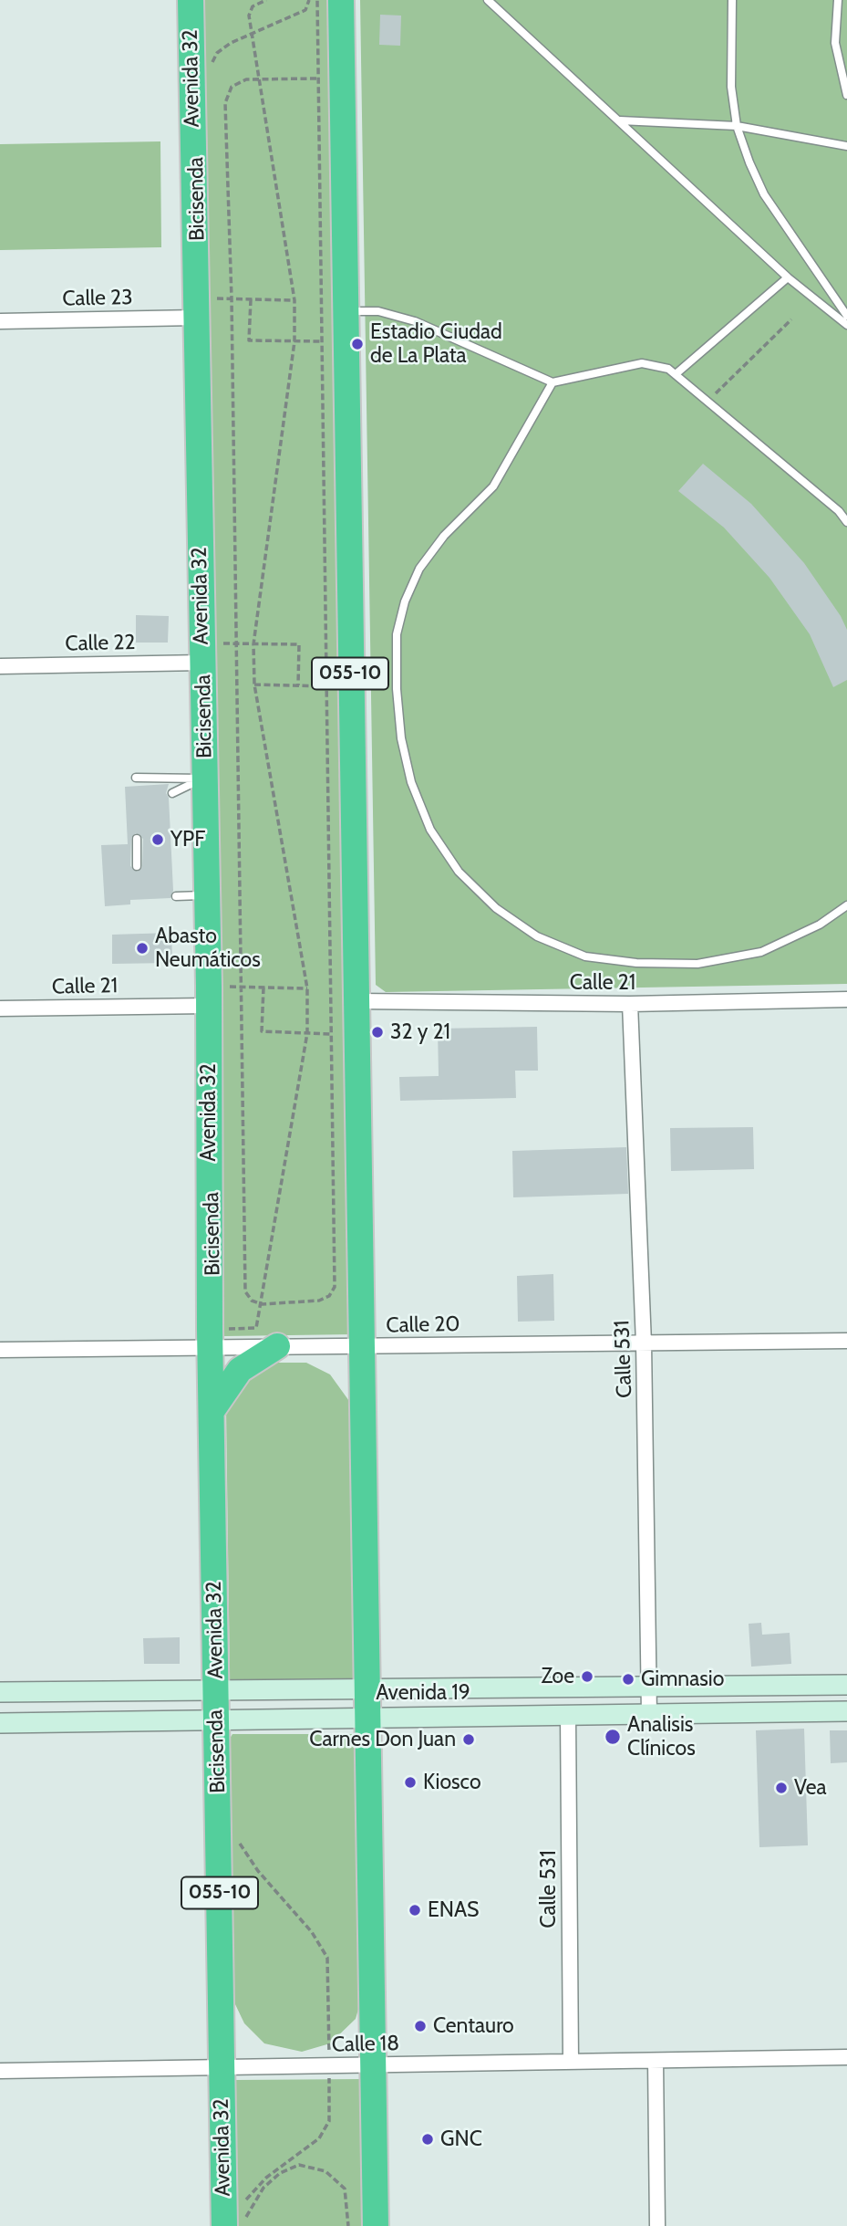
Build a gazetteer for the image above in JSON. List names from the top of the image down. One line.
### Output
{"streets":{"highway":["Avenida 32","055-10"],"main road":["Avenida 19"],"street":["Calle 23","Calle 22","Calle 21","Calle 20","Calle 531","Calle 18"]},"crossings":[["Avenida 32","Calle 23"],["Avenida 32","Calle 22"],["Avenida 32","Calle 21"],["Avenida 32","Calle 20"],["Avenida 32","Avenida 19"],["Avenida 32","Calle 18"],["055-10","Calle 21"],["055-10","Calle 20"],["055-10","Avenida 19"],["055-10","Calle 18"],["Calle 21","Calle 531"],["Calle 20","Calle 531"],["Calle 531","Avenida 19"],["Calle 531","Calle 18"]],"places":["Estadio Ciudad de La Plata","YPF","Abasto Neumáticos","32 y 21","Zoe","Gimnasio","Analisis Clínicos","Carnes Don Juan","Kiosco","Vea","ENAS","Centauro","GNC"]}
